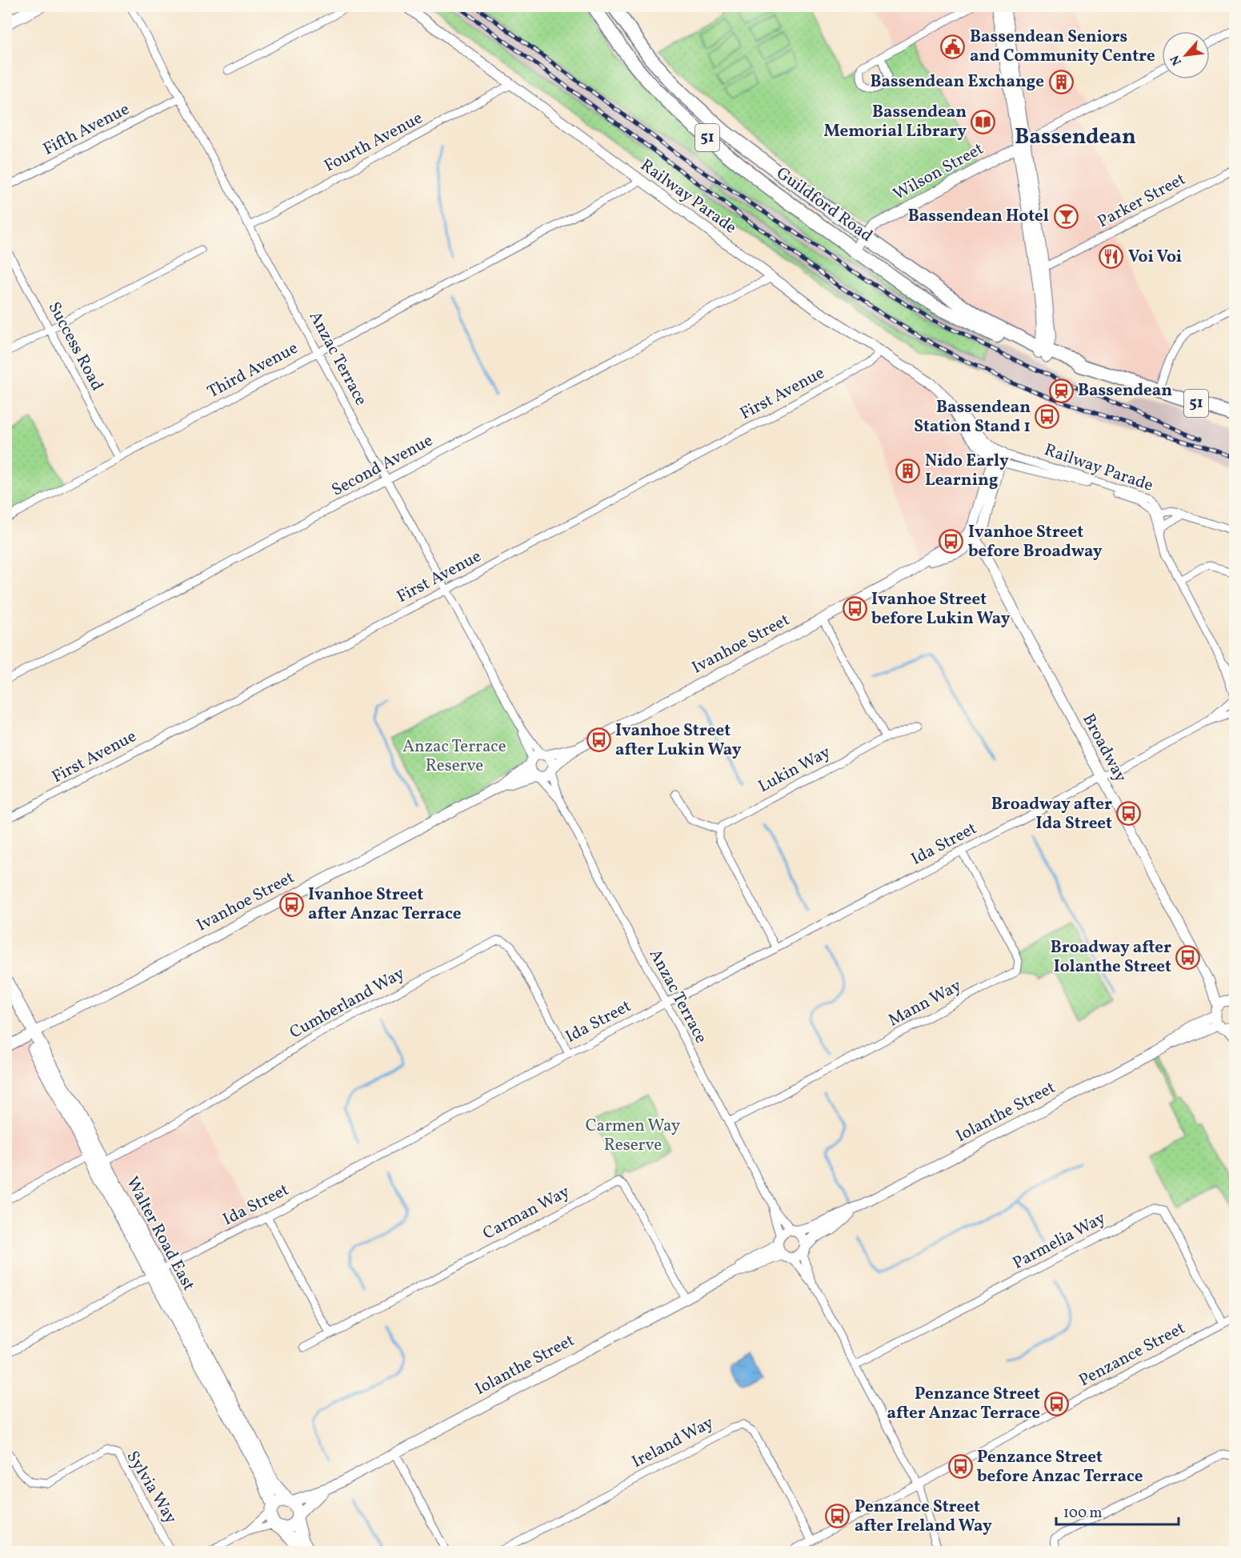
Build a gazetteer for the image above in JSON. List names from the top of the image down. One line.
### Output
{"streets":{"highway":["51","Guildford Road"],"main road":["Walter Road East"],"street":["Fifth Avenue","Fourth Avenue","Wilson Street","Railway Parade","Parker Street","Success Road","Anzac Terrace","Third Avenue","First Avenue","Second Avenue","Ivanhoe Street","Broadway","Lukin Way","Ida Street","Cumberland Way","Mann Way","Iolanthe Street","Carman Way","Parmelia Way","Penzance Street","Ireland Way","Sylvia Way"]},"crossings":[["Fifth Avenue","Anzac Terrace"],["Fourth Avenue","Railway Parade"],["Fourth Avenue","Anzac Terrace"],["Wilson Street","Guildford Road"],["Railway Parade","Third Avenue"],["Railway Parade","First Avenue"],["Railway Parade","Second Avenue"],["Railway Parade","Ivanhoe Street"],["Success Road","Third Avenue"],["Anzac Terrace","Third Avenue"],["Anzac Terrace","First Avenue"],["Anzac Terrace","Second Avenue"],["Anzac Terrace","Ivanhoe Street"],["Anzac Terrace","Ida Street"],["Anzac Terrace","Mann Way"],["Anzac Terrace","Iolanthe Street"],["Ivanhoe Street","Broadway"],["Ivanhoe Street","Walter Road East"],["Broadway","Ida Street"],["Broadway","Iolanthe Street"],["Ida Street","Cumberland Way"],["Ida Street","Mann Way"],["Ida Street","Walter Road East"],["Cumberland Way","Walter Road East"],["Iolanthe Street","Carman Way"],["Iolanthe Street","Walter Road East"],["Parmelia Way","Penzance Street"],["Penzance Street","Ireland Way"]],"districts":["Bassendean"],"parks":["Anzac Terrace Reserve","Carmen Way Reserve"],"places":{"public building":["Bassendean Seniors and Community Centre"],"building":["Bassendean Exchange","Nido Early Learning"],"library":["Bassendean Memorial Library"],"bar":["Bassendean Hotel"],"restaurant":["Voi Voi"],"station":["Bassendean"],"bus stop":["Bassendean Station Stand 1","Ivanhoe Street before Broadway","Ivanhoe Street before Lukin Way","Ivanhoe Street after Lukin Way","Broadway after Ida Street","Ivanhoe Street after Anzac Terrace","Broadway after Iolanthe Street","Penzance Street after Anzac Terrace","Penzance Street before Anzac Terrace","Penzance Street after Ireland Way"]},"scale_bar":"100 m","north":"bottom left"}
